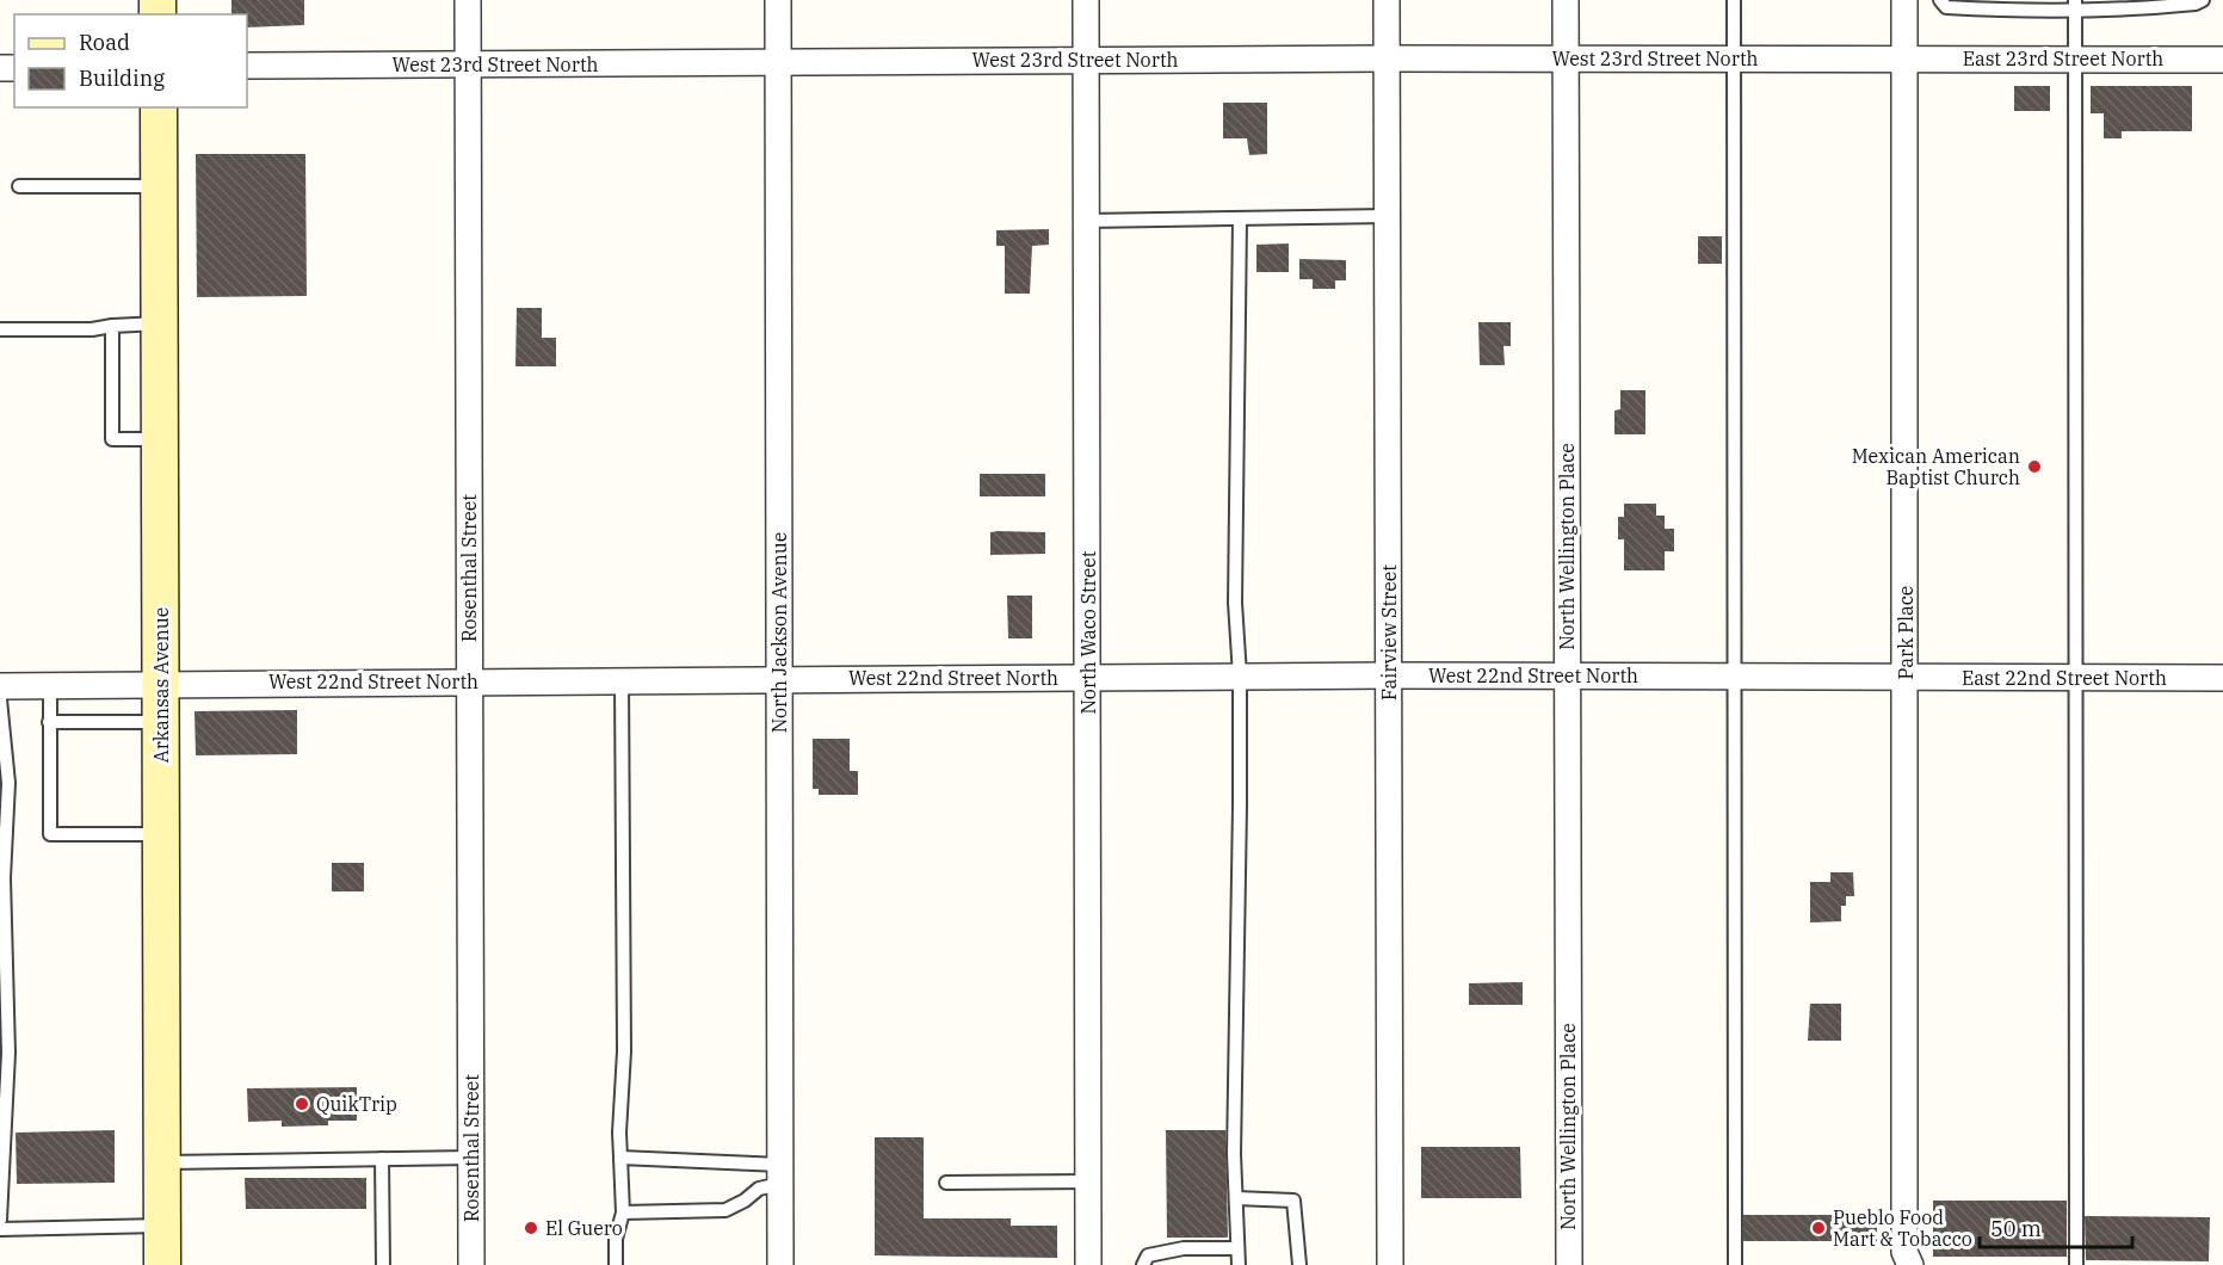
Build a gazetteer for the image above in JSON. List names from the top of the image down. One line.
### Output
{"streets":{"street":["West 23rd Street North","East 23rd Street North","North Wellington Place","Rosenthal Street","North Jackson Avenue","North Waco Street","Fairview Street","Park Place","West 22nd Street North","East 22nd Street North","Arkansas Avenue"]},"crossings":[["West 23rd Street North","East 23rd Street North"],["West 23rd Street North","North Wellington Place"],["West 23rd Street North","Rosenthal Street"],["West 23rd Street North","North Jackson Avenue"],["West 23rd Street North","North Waco Street"],["West 23rd Street North","Fairview Street"],["West 23rd Street North","Park Place"],["East 23rd Street North","Park Place"],["North Wellington Place","West 22nd Street North"],["Rosenthal Street","West 22nd Street North"],["North Jackson Avenue","West 22nd Street North"],["North Waco Street","West 22nd Street North"],["Fairview Street","West 22nd Street North"],["Park Place","West 22nd Street North"],["Park Place","East 22nd Street North"],["West 22nd Street North","East 22nd Street North"],["West 22nd Street North","Arkansas Avenue"]],"places":["Mexican American Baptist Church","QuikTrip","El Guero","Pueblo Food Mart & Tobacco"],"legend":["Road","Building"],"scale_bar":"50 m"}
